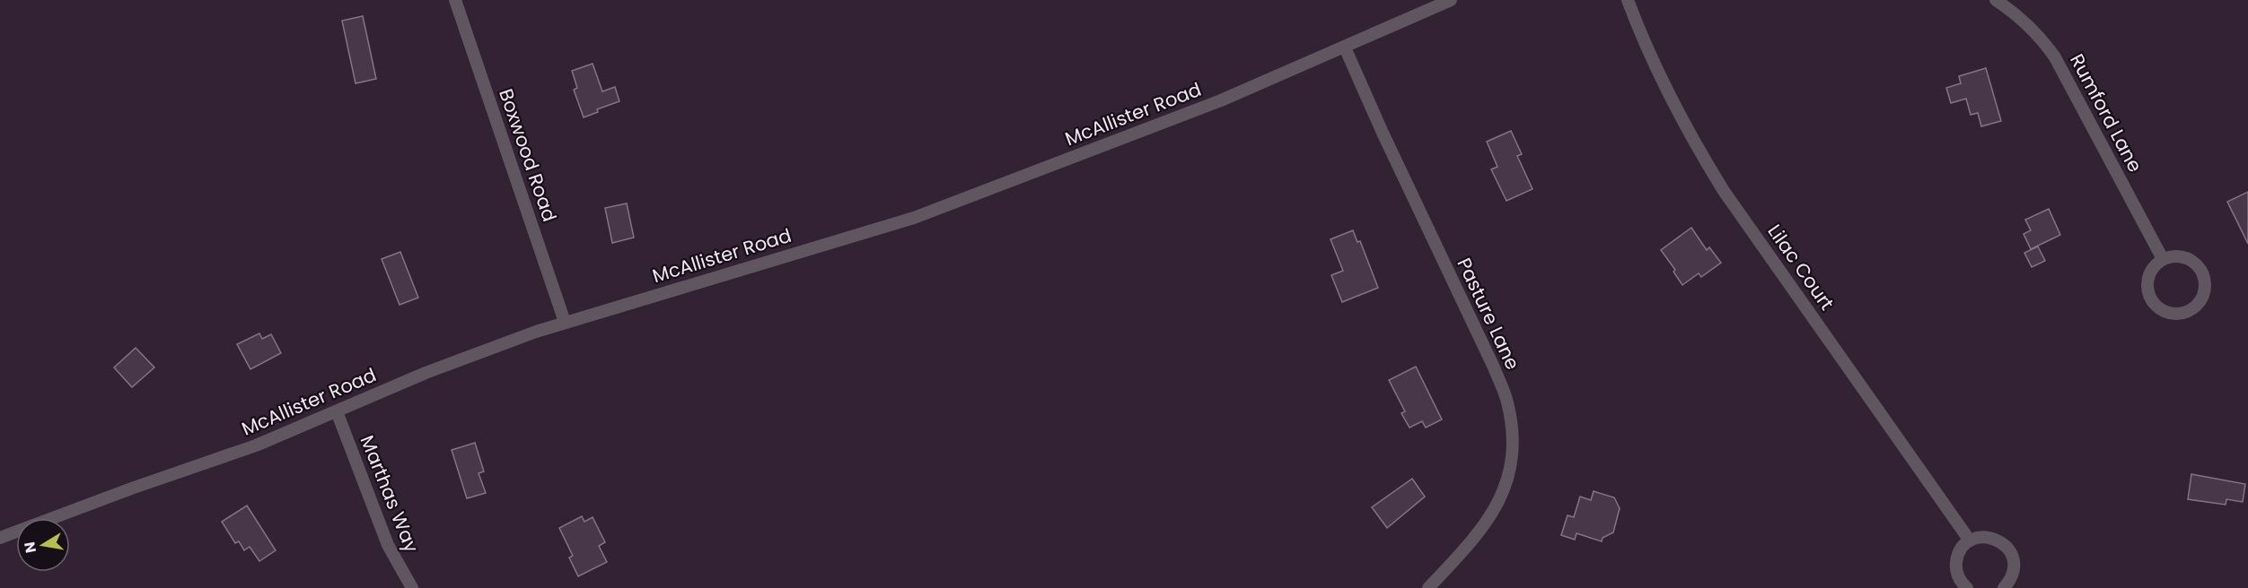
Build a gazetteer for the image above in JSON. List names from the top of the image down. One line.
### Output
{"streets":{"street":["Rumford Lane","McAllister Road","Boxwood Road","Lilac Court","Pasture Lane","Marthas Way"]},"crossings":[["McAllister Road","Boxwood Road"],["McAllister Road","Pasture Lane"],["McAllister Road","Marthas Way"]],"north":"left"}
